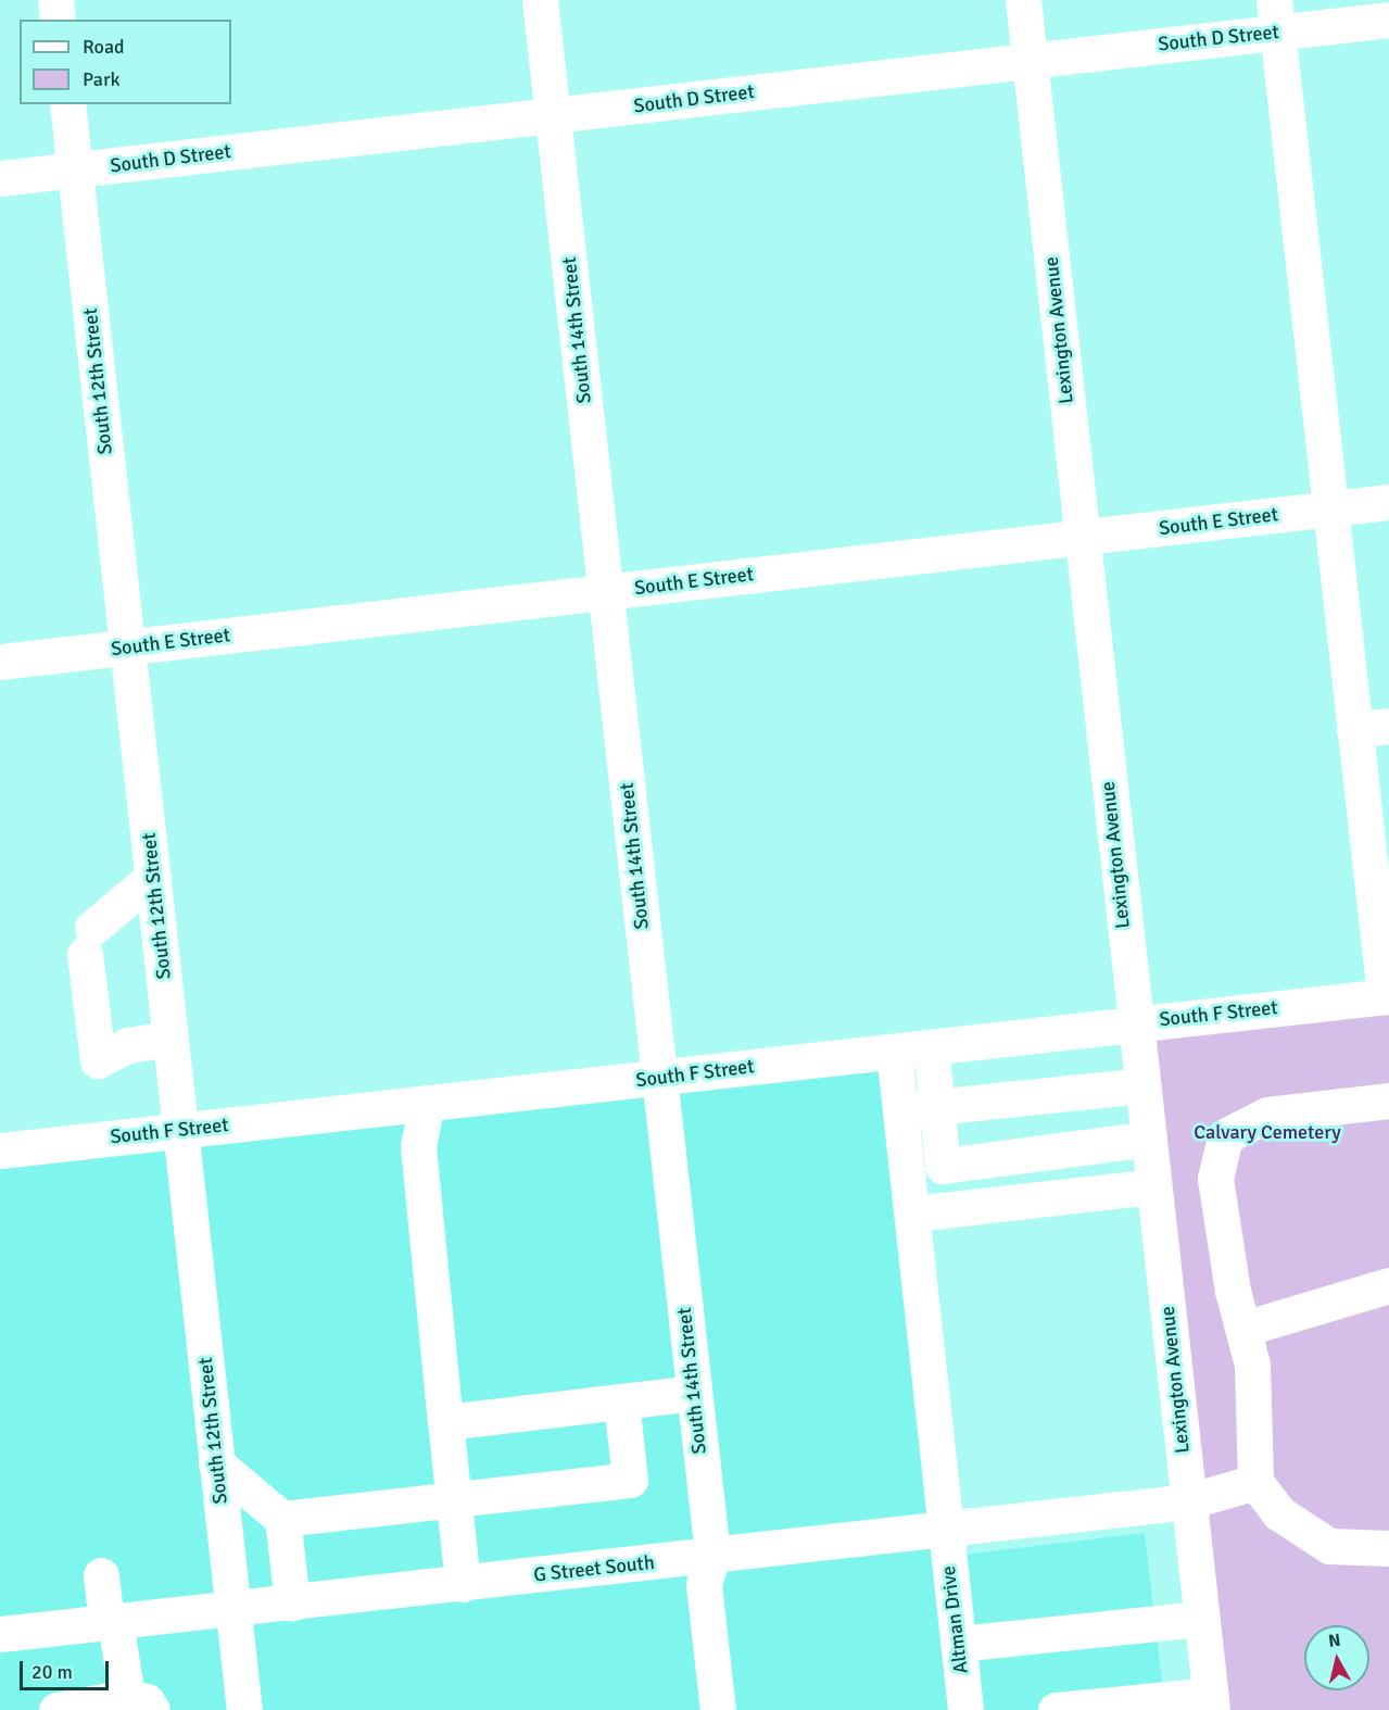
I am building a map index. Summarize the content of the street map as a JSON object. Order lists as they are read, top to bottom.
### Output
{
  "streets": {
    "street": [
      "South D Street",
      "South 14th Street",
      "Lexington Avenue",
      "South 12th Street",
      "South E Street",
      "South F Street",
      "G Street South",
      "Altman Drive"
    ]
  },
  "crossings": [
    ["South D Street", "South 14th Street"],
    ["South D Street", "Lexington Avenue"],
    ["South D Street", "South 12th Street"],
    ["South 14th Street", "South E Street"],
    ["South 14th Street", "South F Street"],
    ["South 14th Street", "G Street South"],
    ["Lexington Avenue", "South E Street"],
    ["Lexington Avenue", "South F Street"],
    ["Lexington Avenue", "G Street South"],
    ["South 12th Street", "South E Street"],
    ["South 12th Street", "South F Street"],
    ["South 12th Street", "G Street South"],
    ["South F Street", "Altman Drive"],
    ["G Street South", "Altman Drive"]
  ],
  "parks": ["Calvary Cemetery"],
  "legend": ["Road", "Park"],
  "scale_bar": "20 m",
  "north": "top"
}
